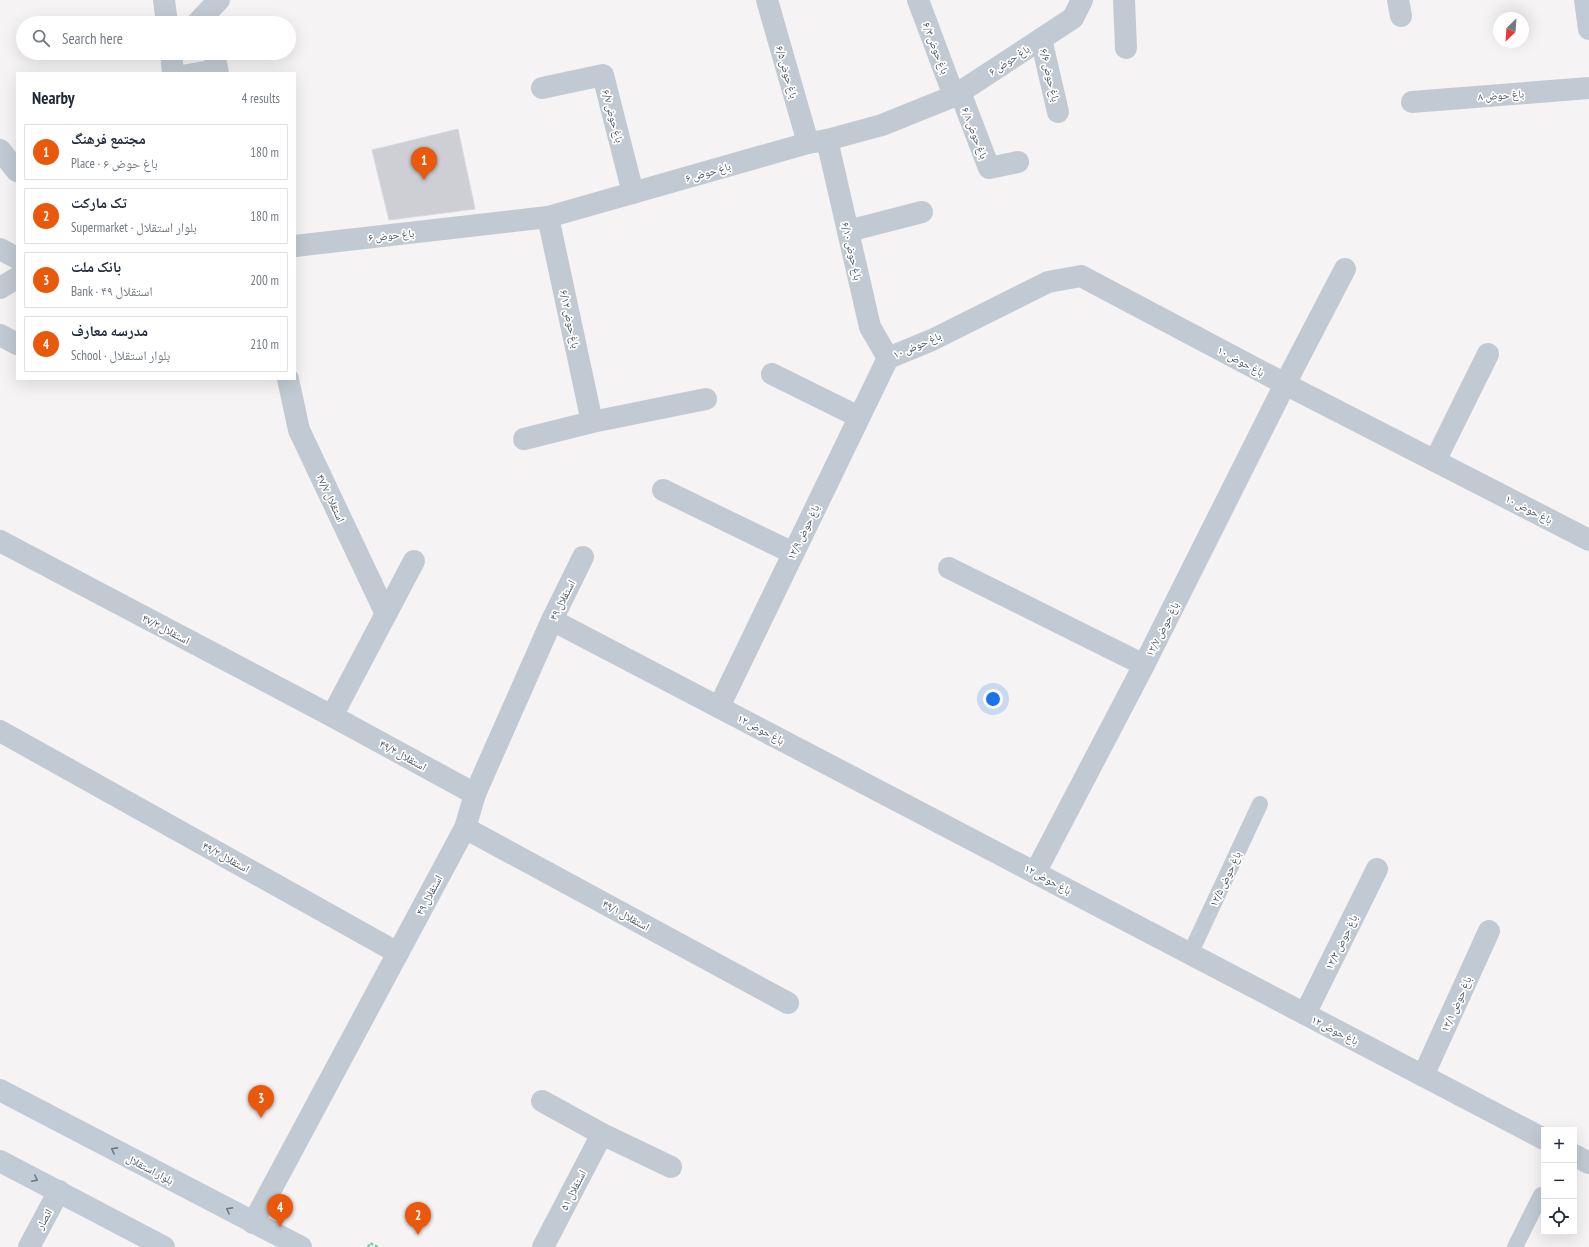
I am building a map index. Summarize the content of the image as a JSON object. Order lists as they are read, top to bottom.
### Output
{
  "streets": {
    "main road": ["بلوار استقلال"],
    "street": [
      "۶/۳ باغ حوض",
      "۶ باغ حوض",
      "۶/۵ باغ حوض",
      "۶/۶ باغ حوض",
      "۸ باغ حوض",
      "۶/۷ باغ حوض",
      "۶/۸ باغ حوض",
      "۶/۱۰ باغ حوض",
      "۶/۱۲ باغ حوض",
      "۱۰ باغ حوض",
      "۴۷/۷ استقلال",
      "۱۲/۹ باغ حوض",
      "۴۹ استقلال",
      "۴۷/۳ استقلال",
      "۱۲/۷ باغ حوض",
      "۱۲ باغ حوض",
      "۴۹/۴ استقلال",
      "۴۹/۲ استقلال",
      "۴۹/۱ استقلال",
      "۱۲/۳ باغ حوض",
      "۱۲/۱ باغ حوض",
      "۵۱ استقلال",
      "انصار"
    ],
    "lane": ["۱۲/۵ باغ حوض"]
  },
  "crossings": [
    ["۶/۳ باغ حوض", "۶ باغ حوض"],
    ["۶/۳ باغ حوض", "۶/۸ باغ حوض"],
    ["۶ باغ حوض", "۶/۵ باغ حوض"],
    ["۶ باغ حوض", "۶/۶ باغ حوض"],
    ["۶ باغ حوض", "۶/۷ باغ حوض"],
    ["۶ باغ حوض", "۶/۸ باغ حوض"],
    ["۶ باغ حوض", "۶/۱۰ باغ حوض"],
    ["۶ باغ حوض", "۶/۱۲ باغ حوض"],
    ["۶/۵ باغ حوض", "۶/۱۰ باغ حوض"],
    ["۶/۱۰ باغ حوض", "۱۰ باغ حوض"],
    ["۶/۱۰ باغ حوض", "۱۲/۹ باغ حوض"],
    ["۱۰ باغ حوض", "۱۲/۹ باغ حوض"],
    ["۱۰ باغ حوض", "۱۲/۷ باغ حوض"],
    ["۱۲/۹ باغ حوض", "۱۲ باغ حوض"],
    ["۴۹ استقلال", "۱۲ باغ حوض"],
    ["۴۹ استقلال", "۴۹/۴ استقلال"],
    ["۴۹ استقلال", "۴۹/۲ استقلال"],
    ["۴۹ استقلال", "۴۹/۱ استقلال"],
    ["۴۹ استقلال", "بلوار استقلال"],
    ["۴۷/۳ استقلال", "۴۹/۴ استقلال"],
    ["۱۲/۷ باغ حوض", "۱۲ باغ حوض"],
    ["۱۲ باغ حوض", "۱۲/۵ باغ حوض"],
    ["۱۲ باغ حوض", "۱۲/۳ باغ حوض"],
    ["۱۲ باغ حوض", "۱۲/۱ باغ حوض"]
  ],
  "north": "bottom left",
  "page": {
    "search": "Search here",
    "heading": ["Nearby", "4 results"],
    "list": [
      {
        "mark": "1",
        "name": "مجتمع فرهنگ",
        "note": "Place · ۶ باغ حوض",
        "value": "180 m"
      },
      {
        "mark": "2",
        "name": "تک مارکت",
        "note": "Supermarket · بلوار استقلال",
        "value": "180 m"
      },
      {
        "mark": "3",
        "name": "بانک ملت",
        "note": "Bank · ۴۹ استقلال",
        "value": "200 m"
      },
      {
        "mark": "4",
        "name": "مدرسه معارف",
        "note": "School · بلوار استقلال",
        "value": "210 m"
      }
    ],
    "pins": [
      "1",
      "3",
      "4",
      "2"
    ],
    "map_buttons": ["+", "−"]
  }
}
